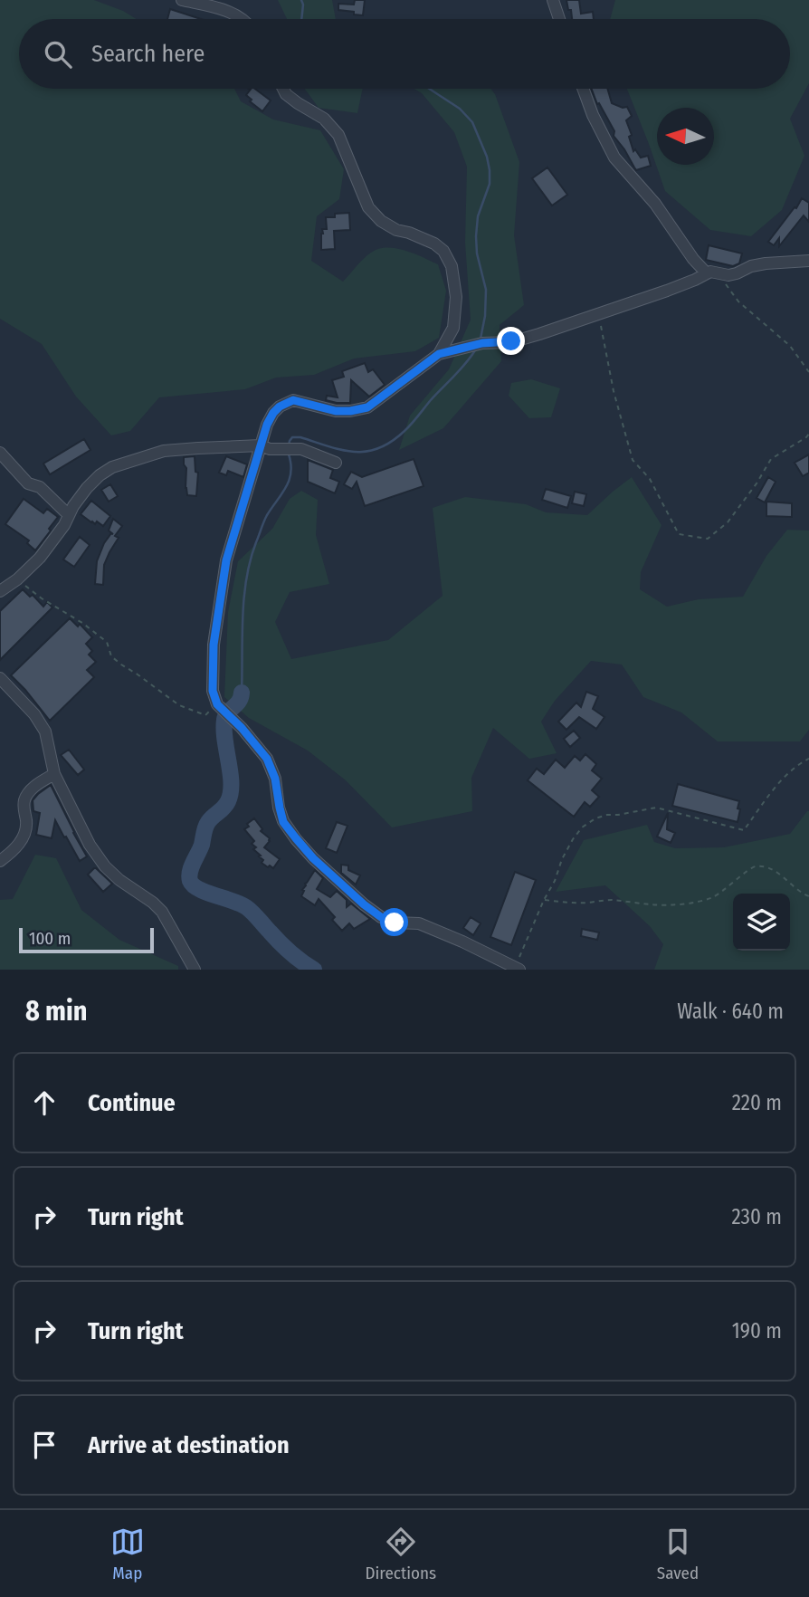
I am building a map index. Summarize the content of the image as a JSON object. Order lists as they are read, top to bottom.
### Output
{
  "scale_bar": "100 m",
  "north": "left",
  "page": {
    "search": "Search here",
    "scale": "100 m",
    "heading": ["8 min", "Walk · 640 m"],
    "list": [
      ["Continue", "220 m"],
      ["Turn right", "230 m"],
      ["Turn right", "190 m"],
      "Arrive at destination"
    ],
    "nav": ["Map", "Directions", "Saved"]
  }
}
